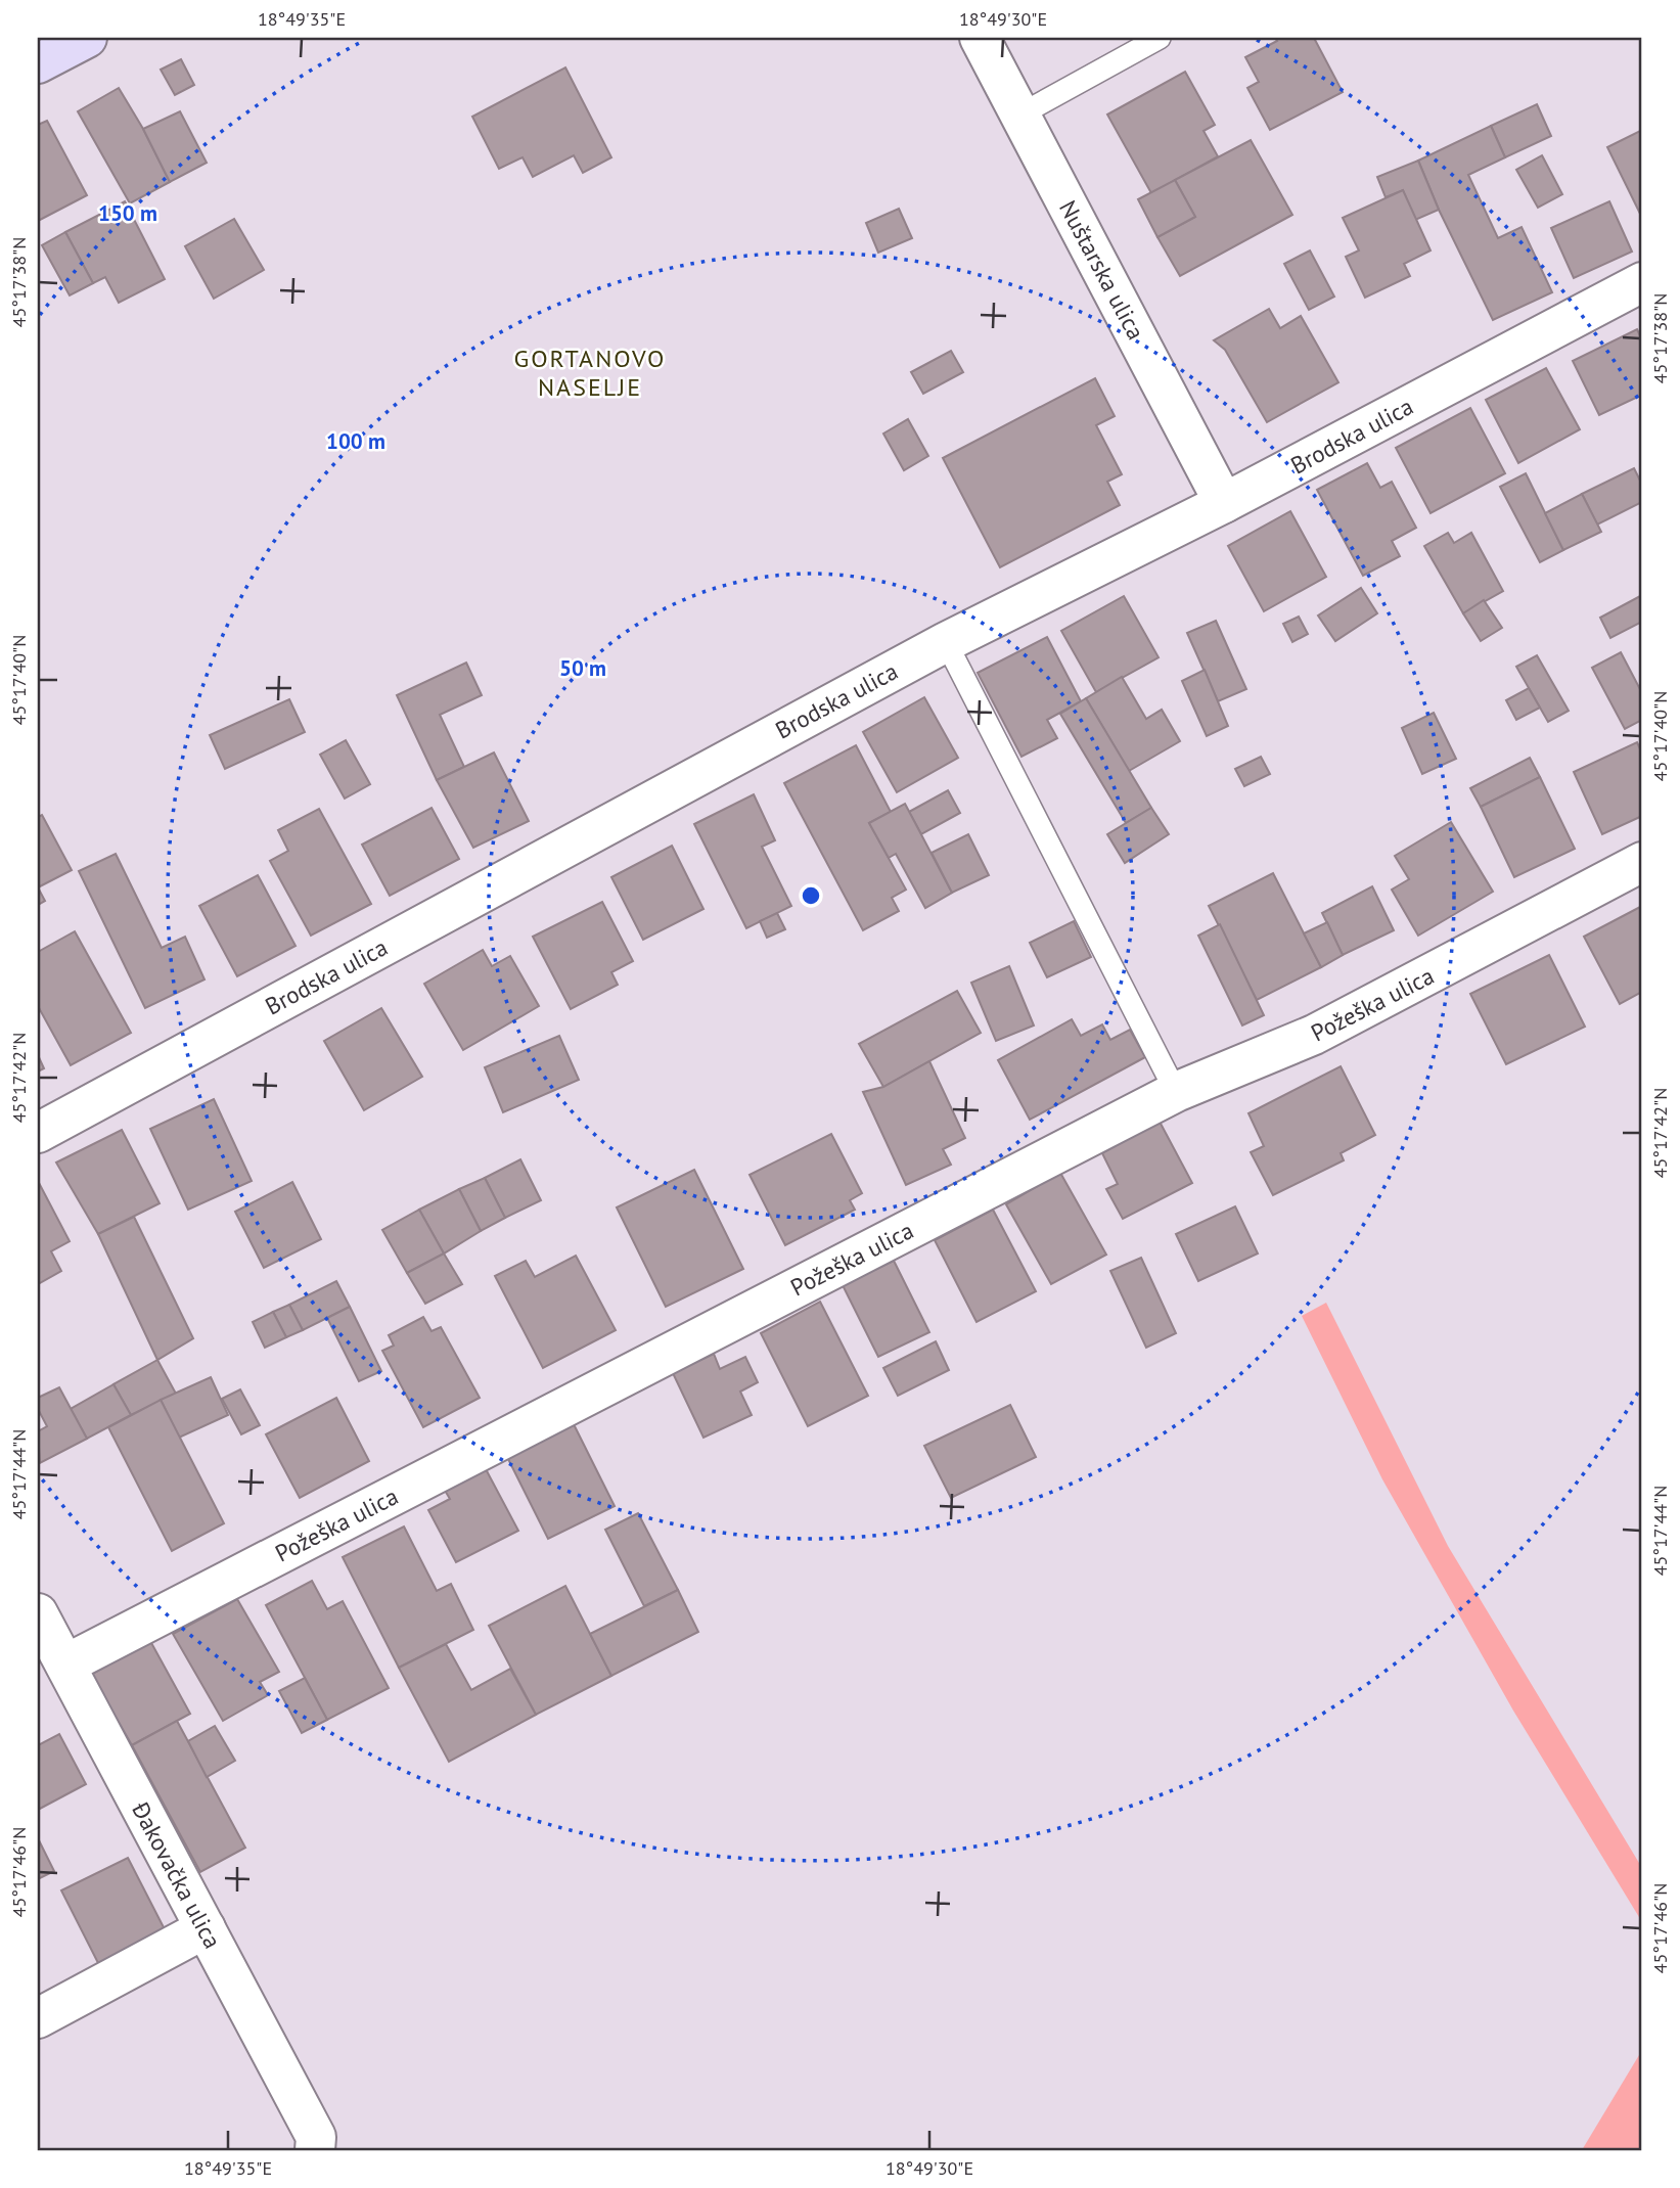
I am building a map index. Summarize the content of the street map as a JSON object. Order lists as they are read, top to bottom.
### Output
{
  "streets": {
    "street": [
      "Nuštarska ulica",
      "Brodska ulica",
      "Požeška ulica",
      "Đakovačka ulica"
    ]
  },
  "crossings": [
    ["Nuštarska ulica", "Brodska ulica"],
    ["Požeška ulica", "Đakovačka ulica"]
  ],
  "districts": ["GORTANOVO NASELJE"],
  "coordinates": [
    "18°49'35\"E",
    "18°49'30\"E",
    "45°17'38\"N",
    "45°17'40\"N",
    "45°17'42\"N",
    "45°17'44\"N",
    "45°17'46\"N"
  ],
  "rings": ["150 m", "100 m", "50 m"]
}
